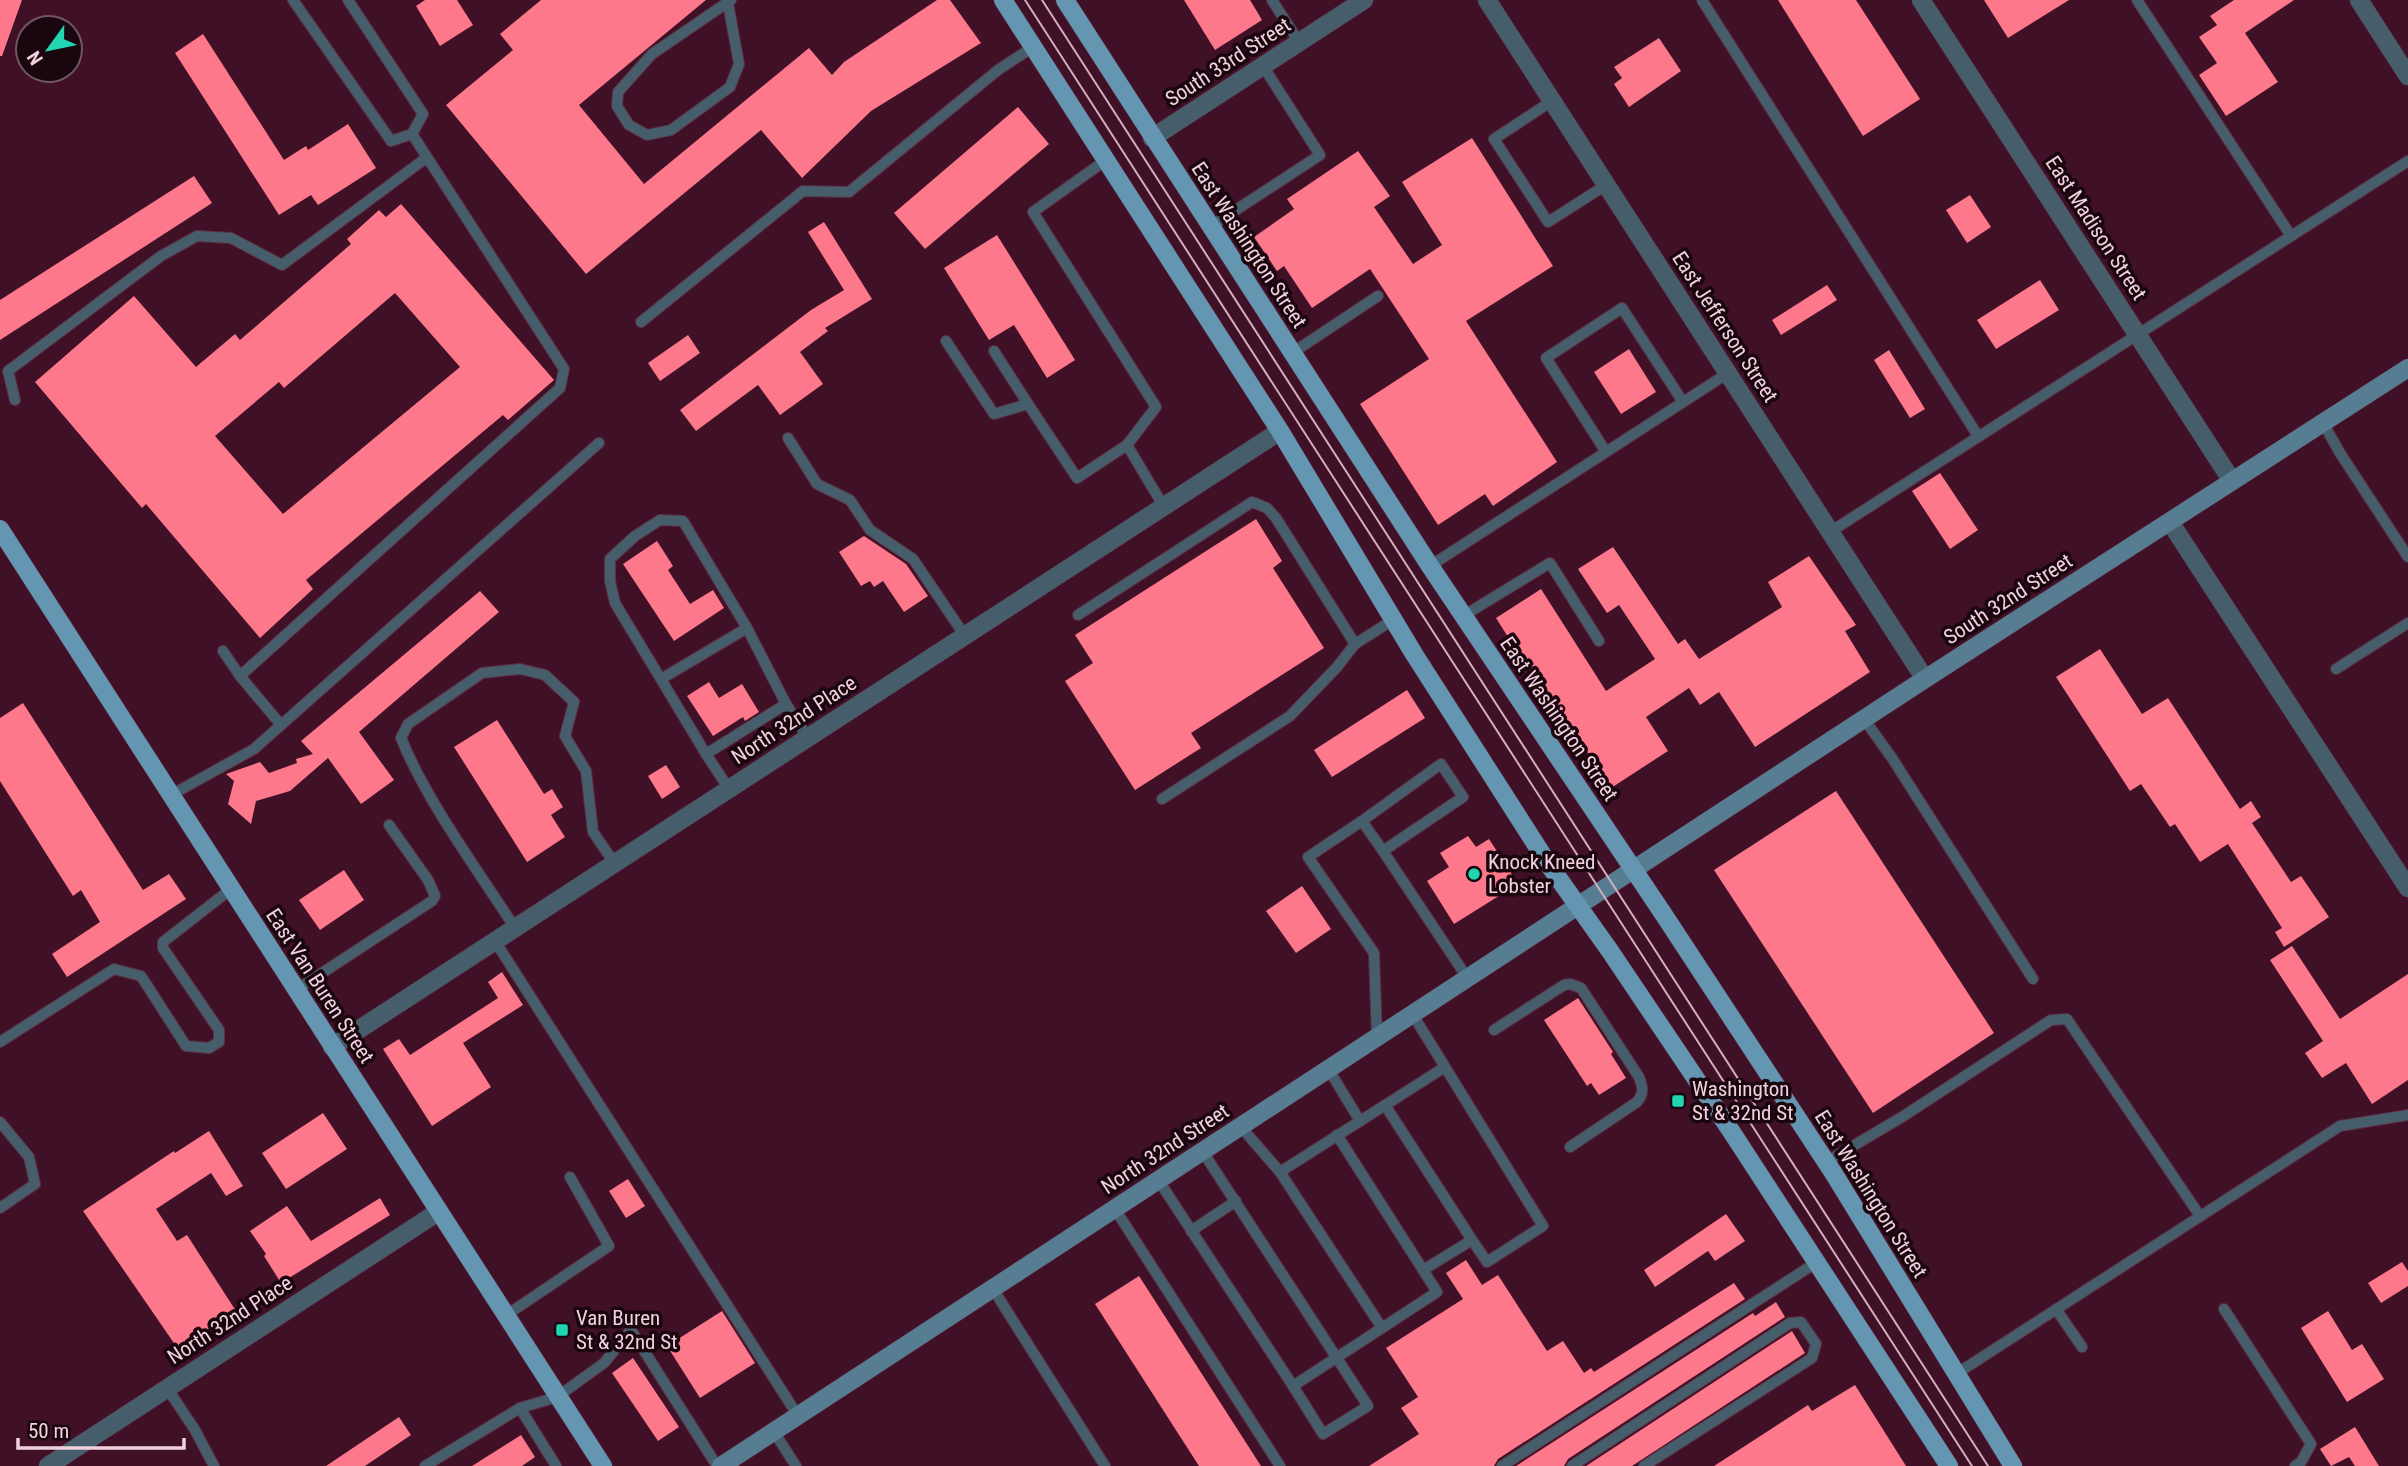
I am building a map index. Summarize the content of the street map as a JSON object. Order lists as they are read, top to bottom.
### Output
{
  "streets": {
    "main road": [
      "East Washington Street",
      "South 32nd Street",
      "East Van Buren Street",
      "North 32nd Street"
    ],
    "street": [
      "South 33rd Street",
      "East Madison Street",
      "East Jefferson Street",
      "North 32nd Place"
    ]
  },
  "crossings": [
    ["South 33rd Street", "East Washington Street"],
    ["East Madison Street", "South 32nd Street"],
    ["East Washington Street", "South 32nd Street"],
    ["East Washington Street", "North 32nd Street"],
    ["East Jefferson Street", "South 32nd Street"],
    ["South 32nd Street", "North 32nd Street"],
    ["North 32nd Place", "East Van Buren Street"]
  ],
  "places": {
    "other": ["Knock Kneed Lobster"],
    "transit": ["Washington St & 32nd St", "Van Buren St & 32nd St"]
  },
  "scale_bar": "50 m",
  "north": "bottom left"
}
